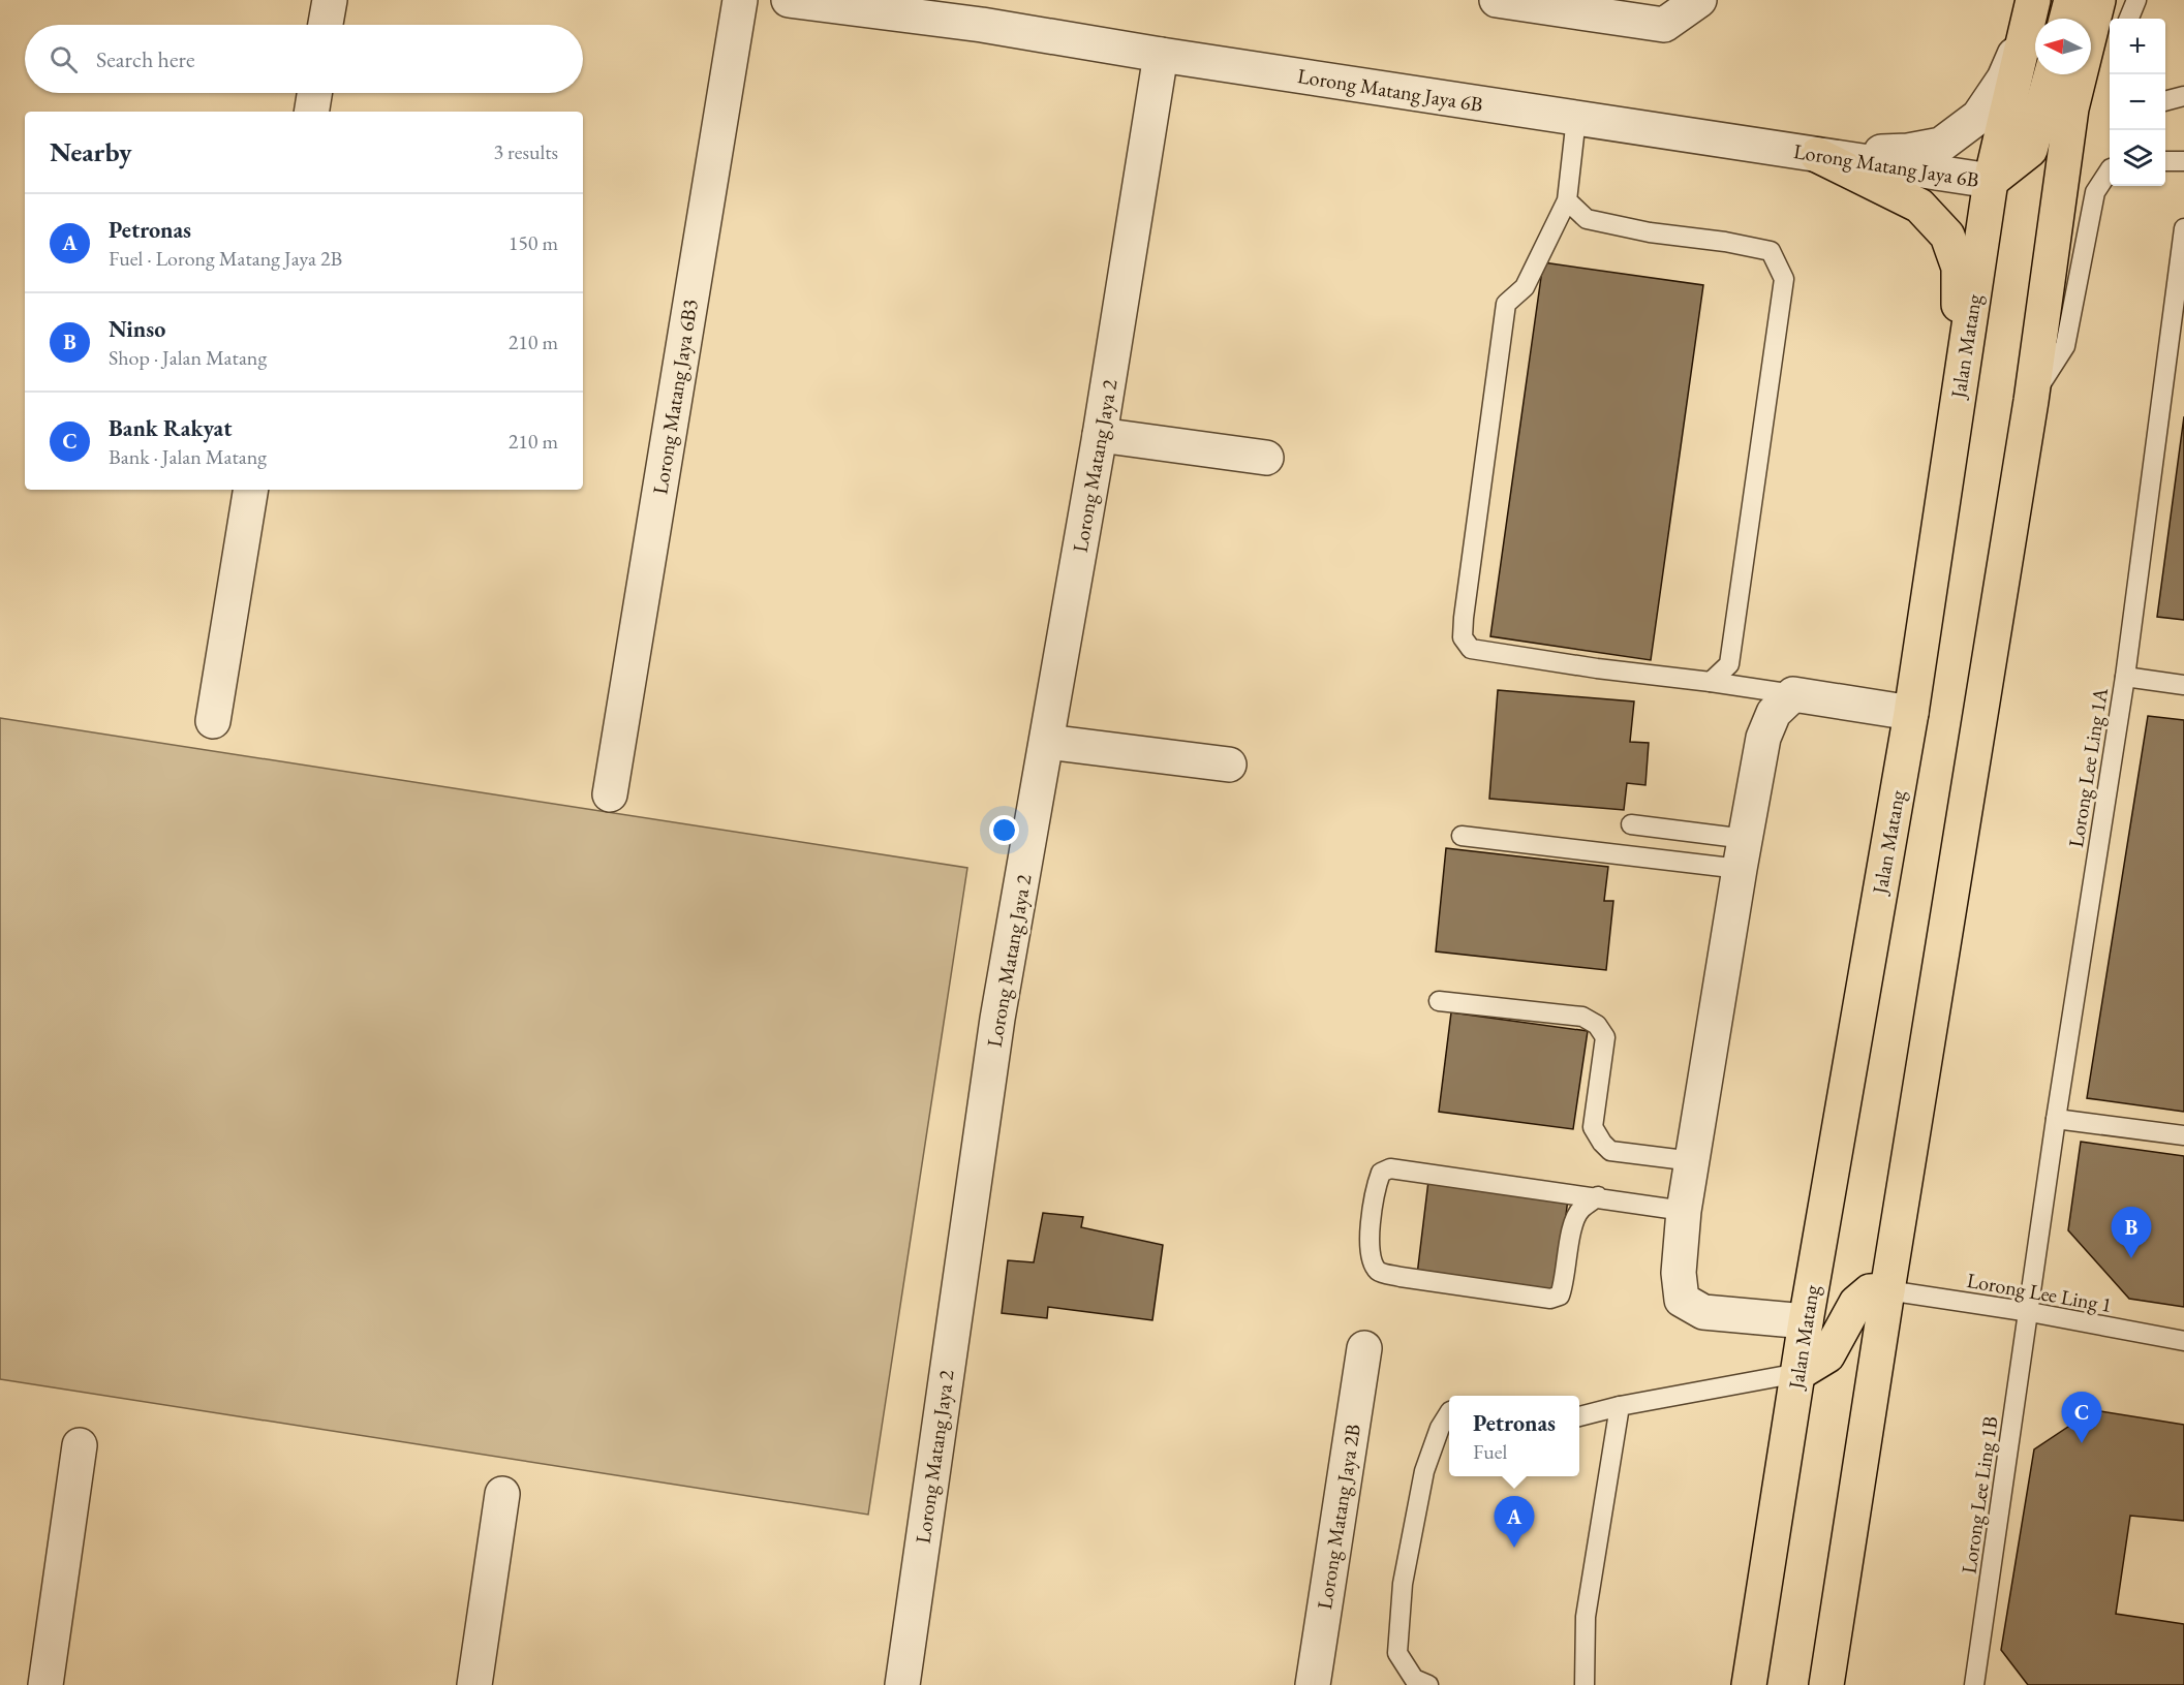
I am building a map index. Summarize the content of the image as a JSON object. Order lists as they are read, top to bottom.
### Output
{
  "streets": {
    "main road": ["Jalan Matang"],
    "street": [
      "Lorong Matang Jaya 6B",
      "Lorong Matang Jaya 6B3",
      "Lorong Matang Jaya 2",
      "Lorong Matang Jaya 2B"
    ],
    "lane": ["Lorong Lee Ling 1A", "Lorong Lee Ling 1", "Lorong Lee Ling 1B"]
  },
  "crossings": [
    ["Lorong Matang Jaya 6B", "Jalan Matang"],
    ["Lorong Matang Jaya 6B", "Lorong Matang Jaya 2"],
    ["Lorong Lee Ling 1A", "Lorong Lee Ling 1"],
    ["Lorong Lee Ling 1A", "Lorong Lee Ling 1B"],
    ["Lorong Lee Ling 1", "Lorong Lee Ling 1B"]
  ],
  "north": "left",
  "page": {
    "map_buttons": ["+", "−"],
    "search": "Search here",
    "heading": ["Nearby", "3 results"],
    "list": [
      {
        "mark": "A",
        "name": "Petronas",
        "note": "Fuel · Lorong Matang Jaya 2B",
        "value": "150 m"
      },
      {
        "mark": "B",
        "name": "Ninso",
        "note": "Shop · Jalan Matang",
        "value": "210 m"
      },
      {
        "mark": "C",
        "name": "Bank Rakyat",
        "note": "Bank · Jalan Matang",
        "value": "210 m"
      }
    ],
    "pins": ["B", "C", "A"],
    "popup": ["Petronas", "Fuel"]
  }
}
